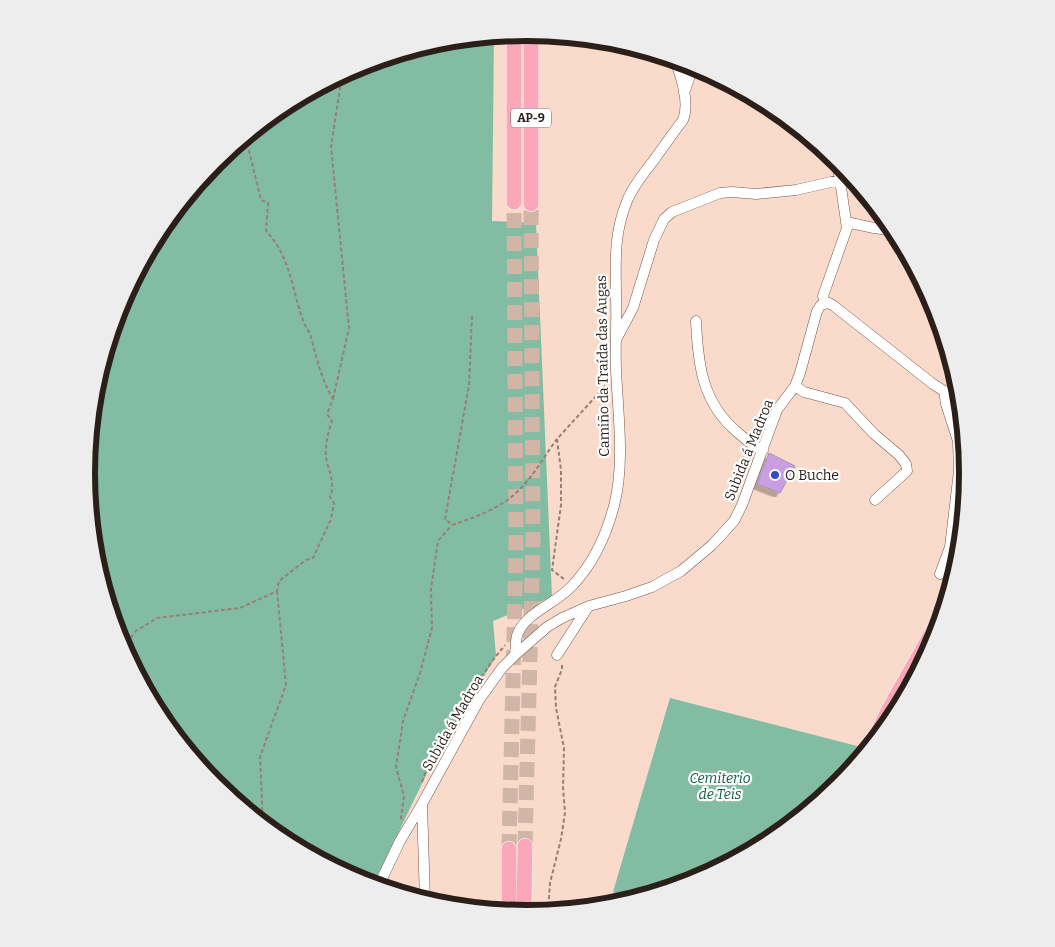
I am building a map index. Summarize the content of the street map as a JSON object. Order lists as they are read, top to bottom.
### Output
{
  "streets": {
    "highway": ["AP-9"],
    "street": ["Camiño da Traída das Augas", "Subida á Madroa"]
  },
  "crossings": [
    ["Camiño da Traída das Augas", "Subida á Madroa"]
  ],
  "parks": ["Cemiterio de Teis"],
  "places": ["O Buche"]
}
